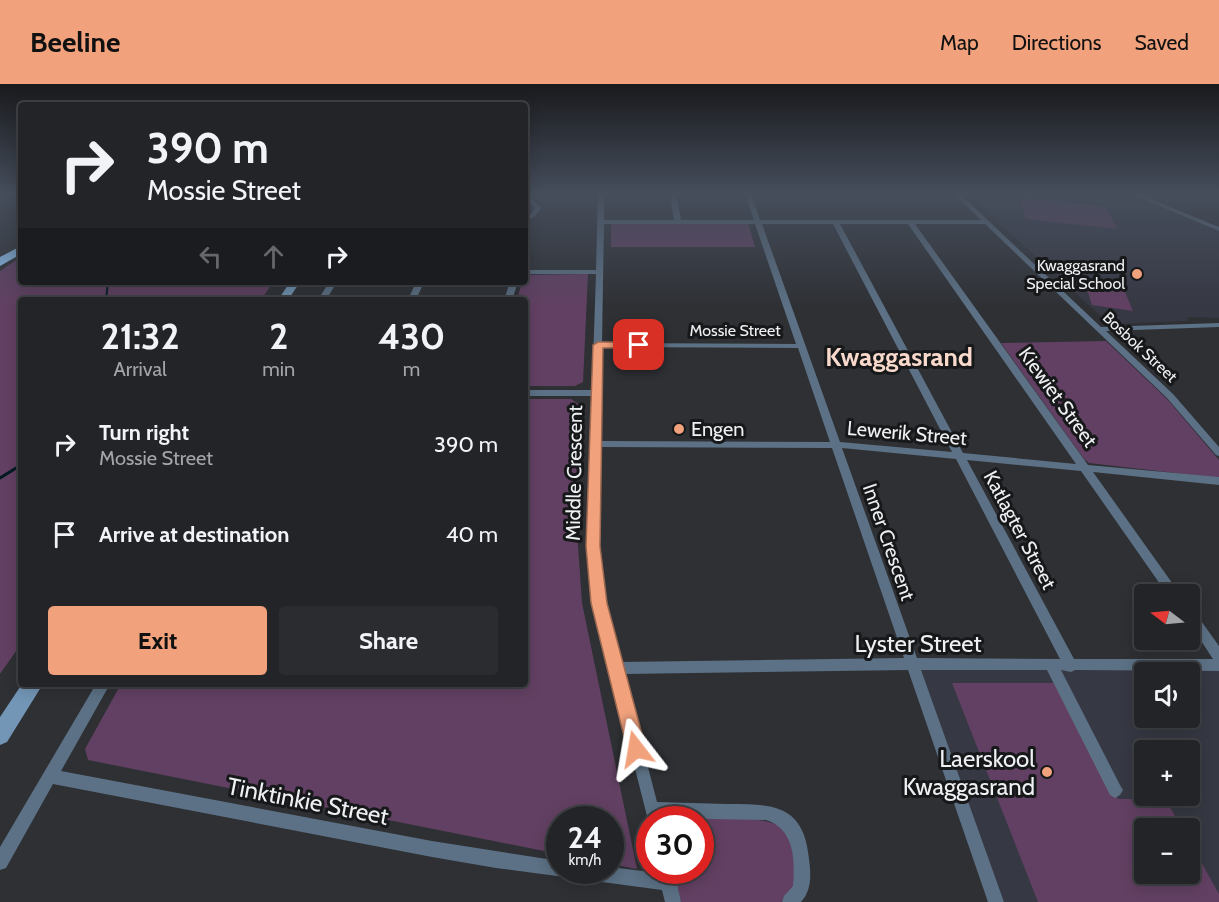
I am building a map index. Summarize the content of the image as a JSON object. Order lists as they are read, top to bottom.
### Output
{
  "streets": {
    "street": [
      "Mossie Street",
      "Bosbok Street",
      "Kiewiet Street",
      "Lewerik Street",
      "Middle Crescent",
      "Katlagter Street",
      "Inner Crescent",
      "Lyster Street",
      "Tinktinkie Street"
    ]
  },
  "crossings": [
    ["Mossie Street", "Middle Crescent"],
    ["Mossie Street", "Inner Crescent"],
    ["Kiewiet Street", "Lewerik Street"],
    ["Lewerik Street", "Middle Crescent"],
    ["Lewerik Street", "Katlagter Street"],
    ["Lewerik Street", "Inner Crescent"],
    ["Middle Crescent", "Lyster Street"],
    ["Katlagter Street", "Lyster Street"],
    ["Inner Crescent", "Lyster Street"]
  ],
  "districts": ["Kwaggasrand"],
  "places": ["Kwaggasrand Special School", "Engen", "Laerskool Kwaggasrand"],
  "north": "left",
  "page": {
    "header": "Beeline",
    "nav": ["Map", "Directions", "Saved"],
    "turn": ["390 m", "Mossie Street"],
    "eta": [
      "21:32",
      "Arrival",
      "2",
      "min",
      "430",
      "m"
    ],
    "list": [
      {
        "name": "Turn right",
        "note": "Mossie Street",
        "value": "390 m"
      },
      {
        "name": "Arrive at destination",
        "value": "40 m"
      }
    ],
    "map_buttons": ["+", "−"],
    "buttons": ["Exit", "Share"],
    "speed": "24 km/h",
    "limit": "30"
  }
}
